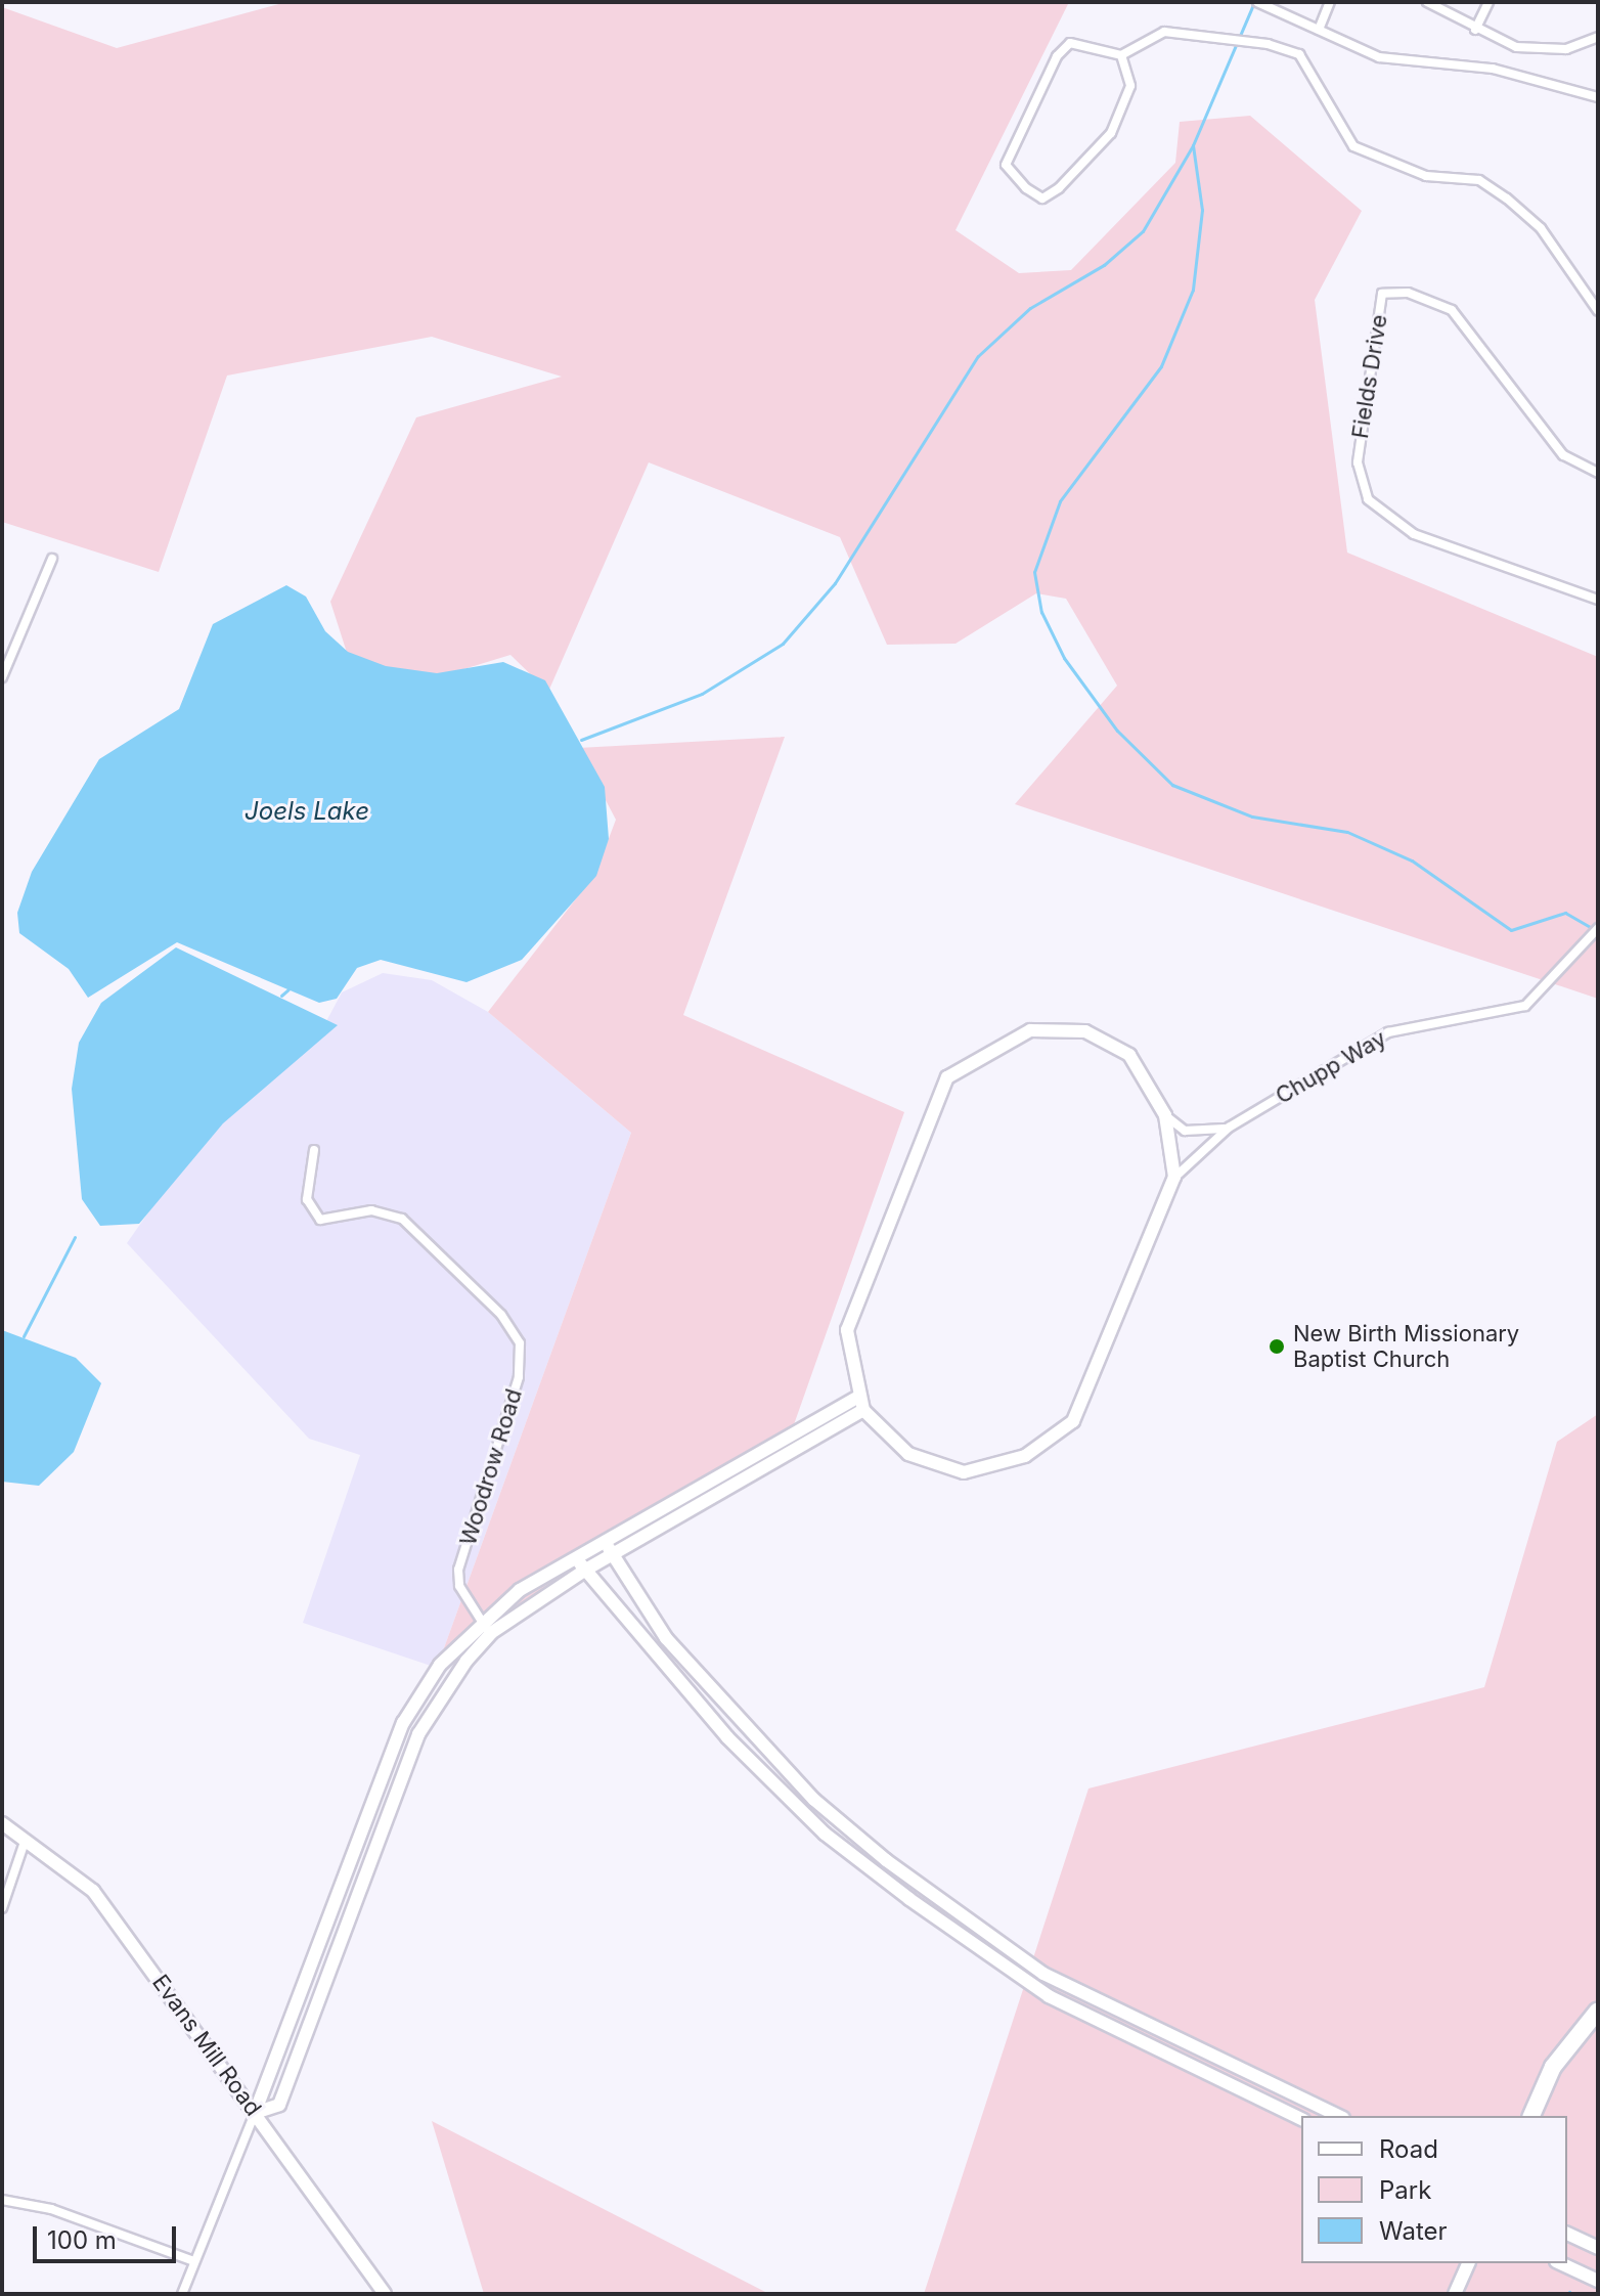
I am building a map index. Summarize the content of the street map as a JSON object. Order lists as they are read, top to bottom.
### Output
{
  "streets": {
    "street": [
      "Fields Drive",
      "Chupp Way",
      "Woodrow Road",
      "Evans Mill Road"
    ]
  },
  "water": ["Joels Lake"],
  "places": ["New Birth Missionary Baptist Church"],
  "legend": ["Road", "Park", "Water"],
  "scale_bar": "100 m"
}
